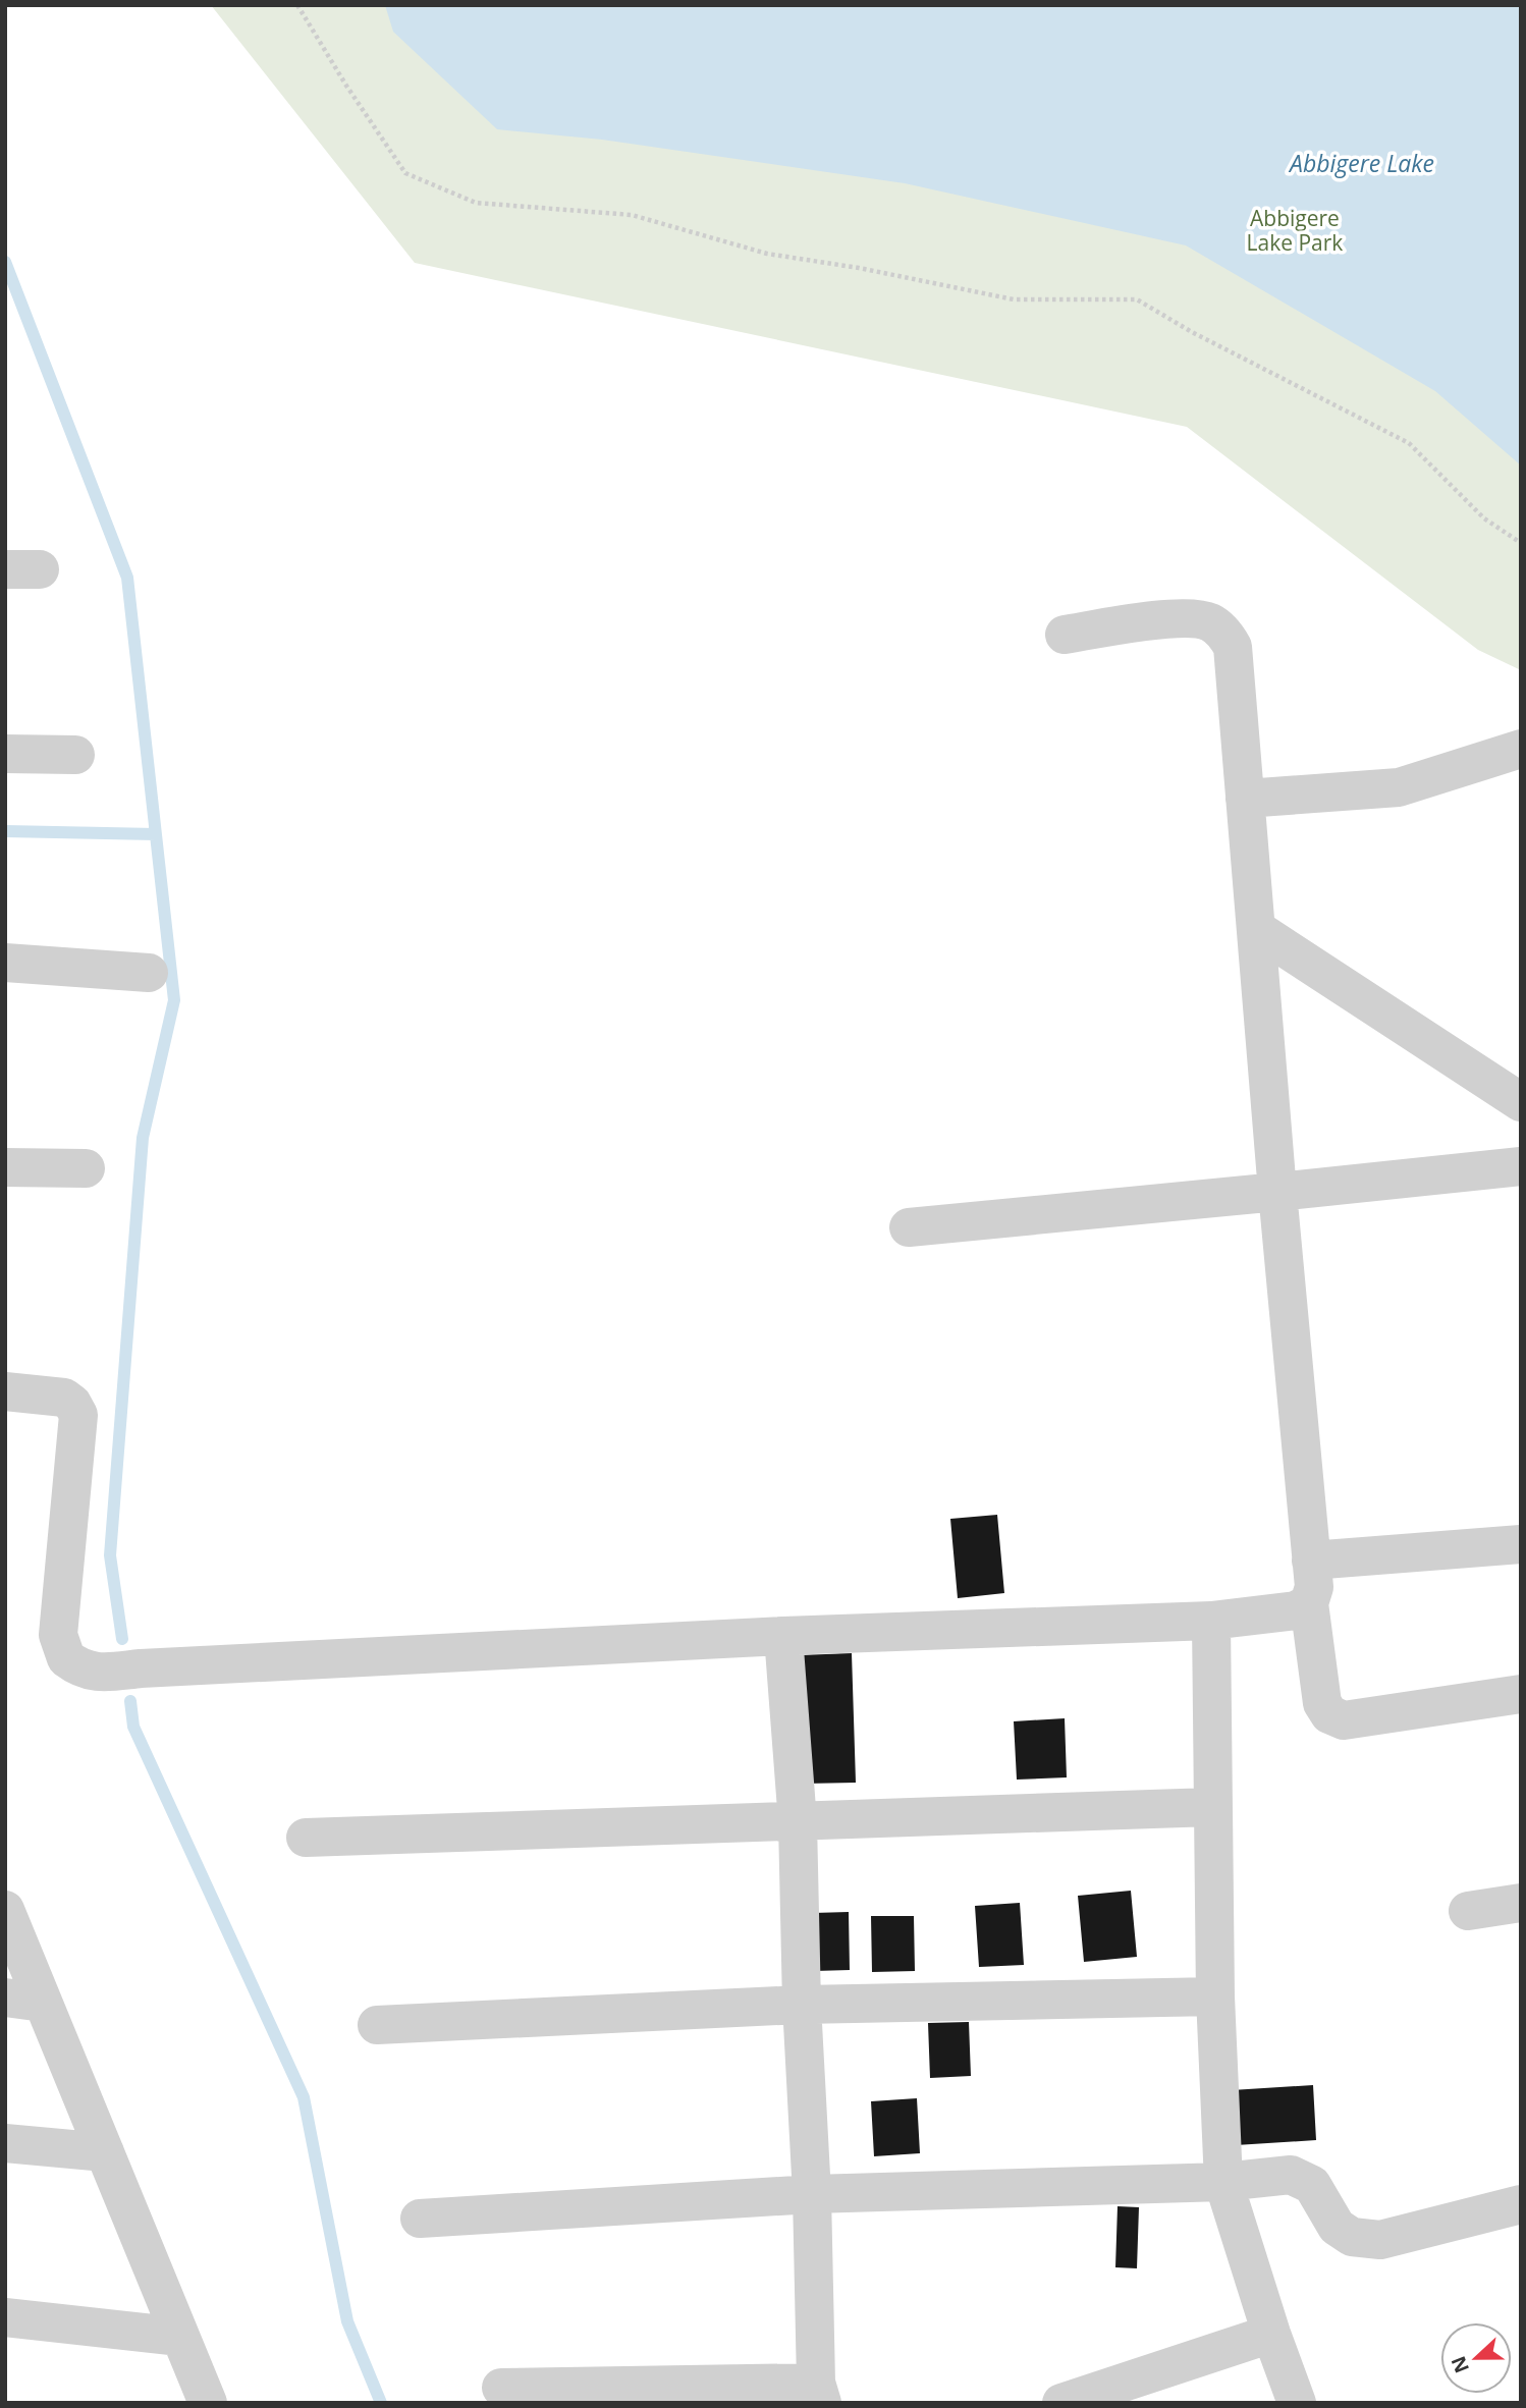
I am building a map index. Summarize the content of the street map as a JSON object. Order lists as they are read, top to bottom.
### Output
{
  "water": ["Abbigere Lake"],
  "parks": ["Abbigere Lake Park"],
  "north": "left"
}
